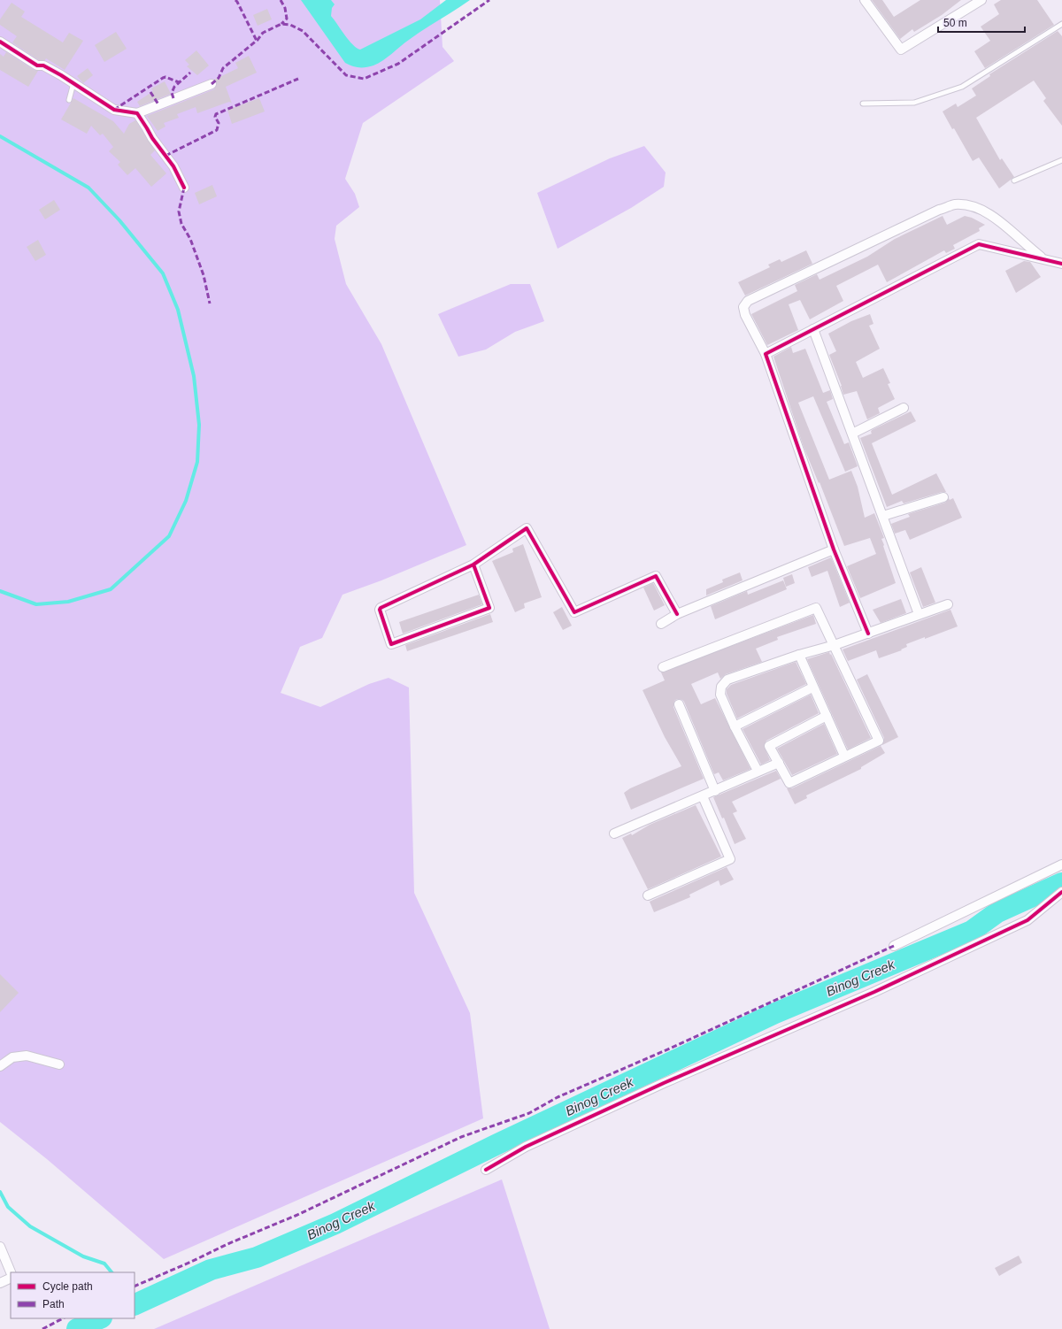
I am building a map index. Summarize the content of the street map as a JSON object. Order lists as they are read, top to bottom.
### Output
{
  "water": ["Binog Creek"],
  "legend": ["Cycle path", "Path"],
  "scale_bar": "50 m"
}
